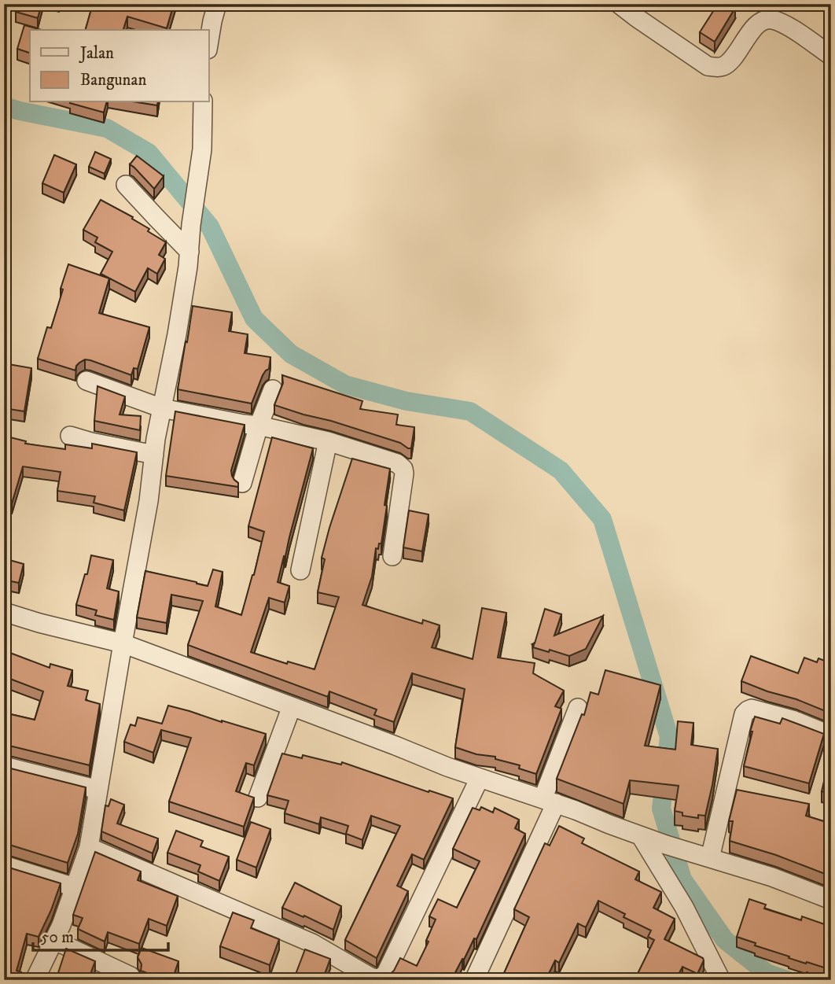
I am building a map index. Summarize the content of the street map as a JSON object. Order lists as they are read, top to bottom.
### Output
{
  "legend": ["Jalan", "Bangunan"],
  "scale_bar": "50 m"
}
